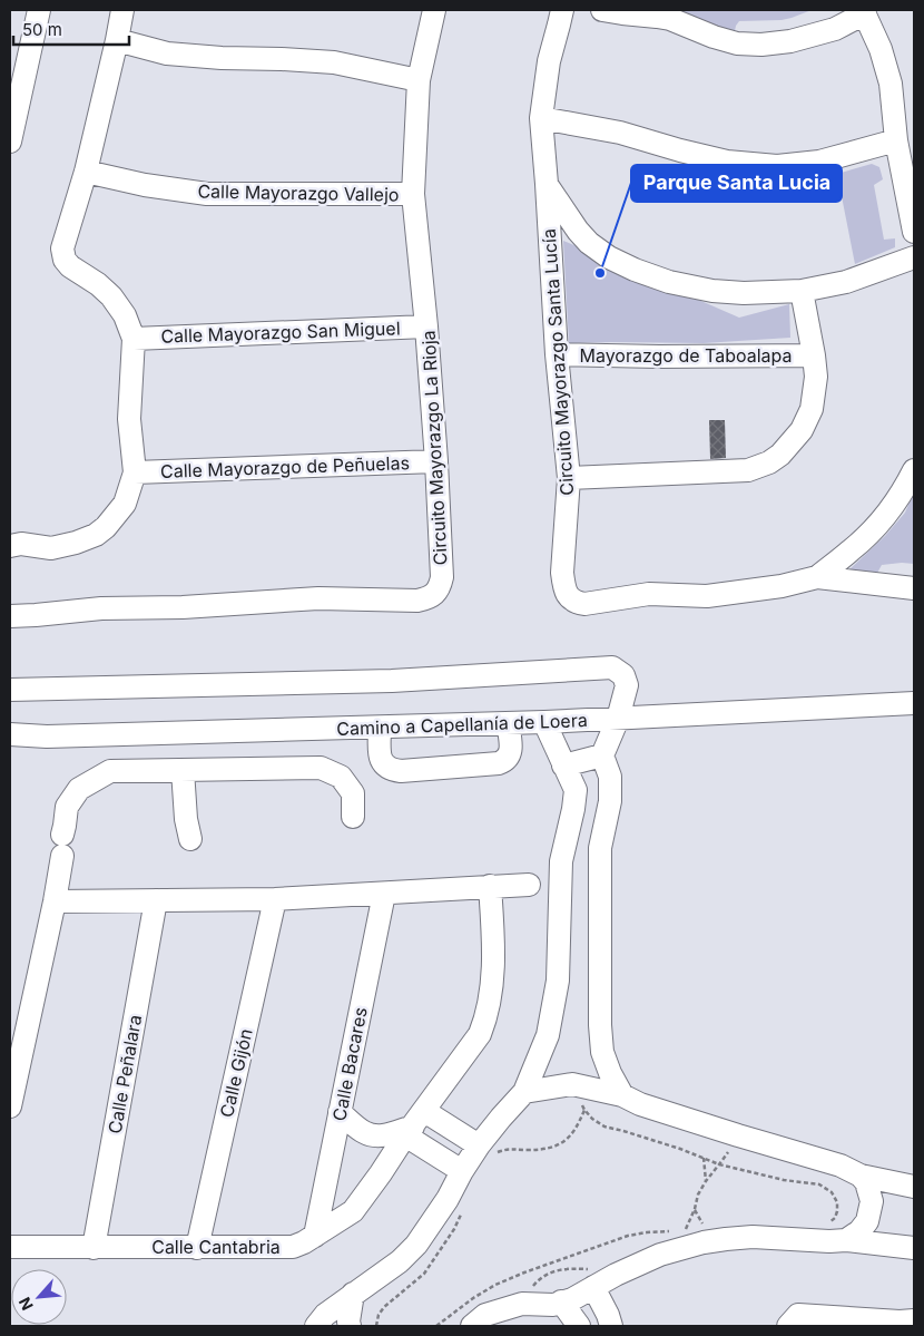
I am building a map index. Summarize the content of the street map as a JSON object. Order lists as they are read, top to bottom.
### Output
{
  "streets": {
    "street": [
      "Calle Mayorazgo Vallejo",
      "Calle Mayorazgo San Miguel",
      "Mayorazgo de Taboalapa",
      "Circuito Mayorazgo Santa Lucía",
      "Circuito Mayorazgo La Rioja",
      "Calle Mayorazgo de Peñuelas",
      "Camino a Capellanía de Loera",
      "Calle Bacares",
      "Calle Gijón",
      "Calle Peñalara",
      "Calle Cantabria"
    ]
  },
  "crossings": [
    ["Calle Mayorazgo Vallejo", "Circuito Mayorazgo La Rioja"],
    ["Calle Mayorazgo San Miguel", "Circuito Mayorazgo La Rioja"],
    ["Mayorazgo de Taboalapa", "Circuito Mayorazgo Santa Lucía"],
    ["Circuito Mayorazgo La Rioja", "Calle Mayorazgo de Peñuelas"],
    ["Calle Bacares", "Calle Cantabria"],
    ["Calle Gijón", "Calle Cantabria"],
    ["Calle Peñalara", "Calle Cantabria"]
  ],
  "places": ["Parque Santa Lucia"],
  "scale_bar": "50 m",
  "north": "bottom left"
}
